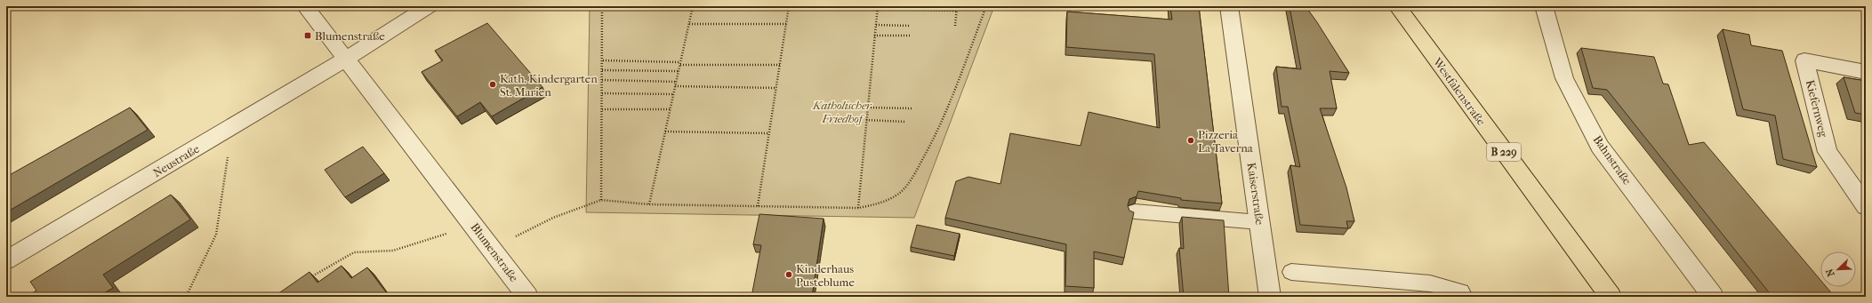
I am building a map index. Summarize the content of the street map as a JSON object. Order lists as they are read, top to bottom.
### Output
{
  "streets": {
    "main road": ["Westfalenstraße", "B 229"],
    "street": [
      "Kiefernweg",
      "Bahnstraße",
      "Neustraße",
      "Kaiserstraße",
      "Blumenstraße"
    ]
  },
  "crossings": [
    ["Neustraße", "Blumenstraße"]
  ],
  "parks": ["Katholischer Friedhof"],
  "places": {
    "transit": ["Blumenstraße"],
    "other": ["Kath. Kindergarten St. Marien", "Pizzeria La Taverna", "Kinderhaus Pusteblume"]
  },
  "north": "bottom left"
}
